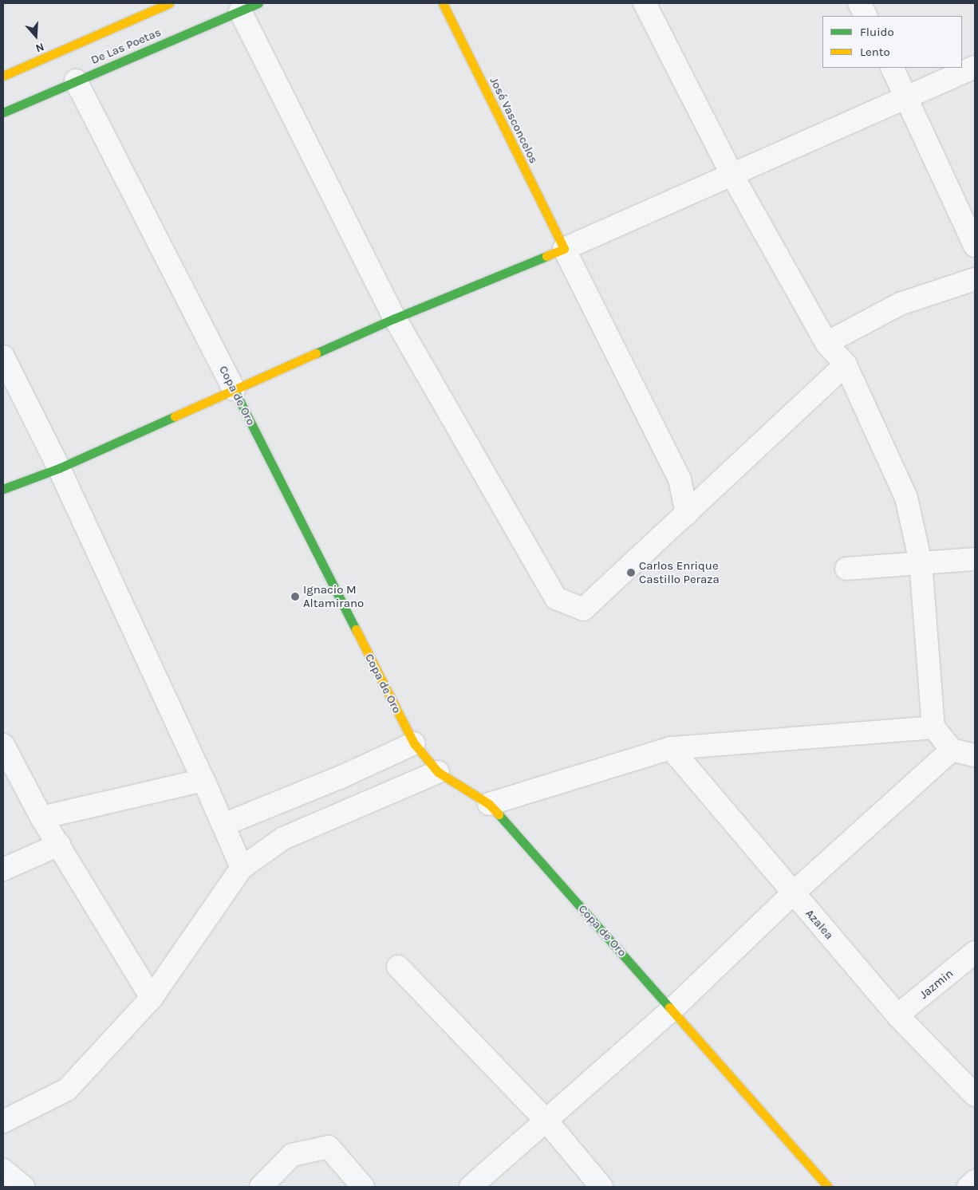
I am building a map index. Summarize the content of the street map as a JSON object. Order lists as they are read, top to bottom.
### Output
{
  "streets": {
    "street": [
      "De Las Poetas",
      "José Vasconcelos",
      "Copa de Oro",
      "Azalea",
      "Jazmin"
    ]
  },
  "crossings": [
    ["De Las Poetas", "Copa de Oro"],
    ["Azalea", "Jazmin"]
  ],
  "places": ["Carlos Enrique Castillo Peraza", "Ignacio M Altamirano"],
  "legend": ["Fluido", "Lento"],
  "north": "bottom"
}
